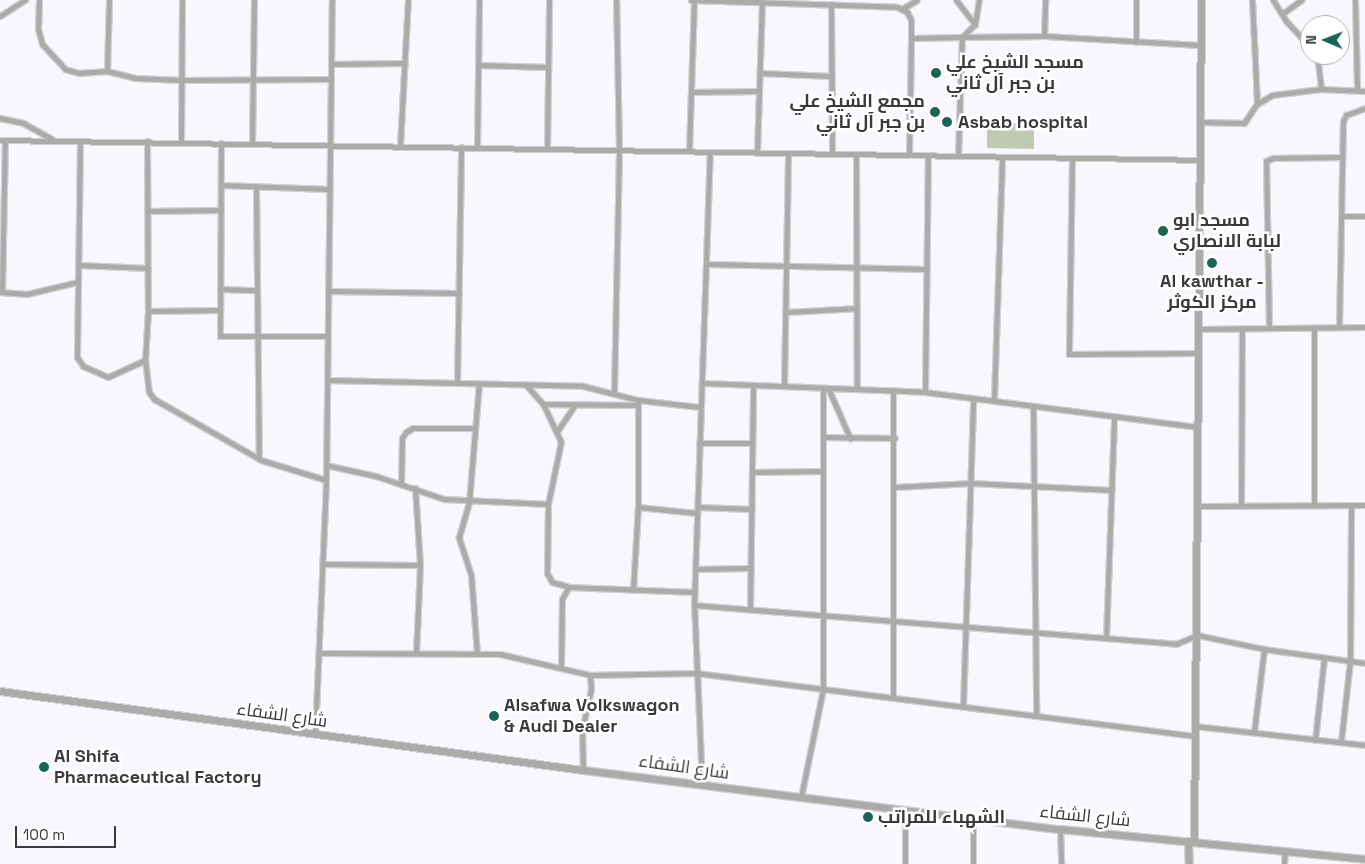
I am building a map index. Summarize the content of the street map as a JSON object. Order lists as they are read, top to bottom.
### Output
{
  "streets": {
    "street": ["شارع الشفاء"]
  },
  "places": [
    "مسجد الشيخ علي بن جبر آل ثاني",
    "مجمع الشيخ علي بن جبر آل ثاني",
    "Asbab hospital",
    "مسجد ابو لبابة الانصاري",
    "Al kawthar - مركز الكوثر",
    "Alsafwa Volkswagon & Audi Dealer",
    "Al Shifa Pharmaceutical Factory",
    "الشهباء للمراتب"
  ],
  "scale_bar": "100 m",
  "north": "left"
}
